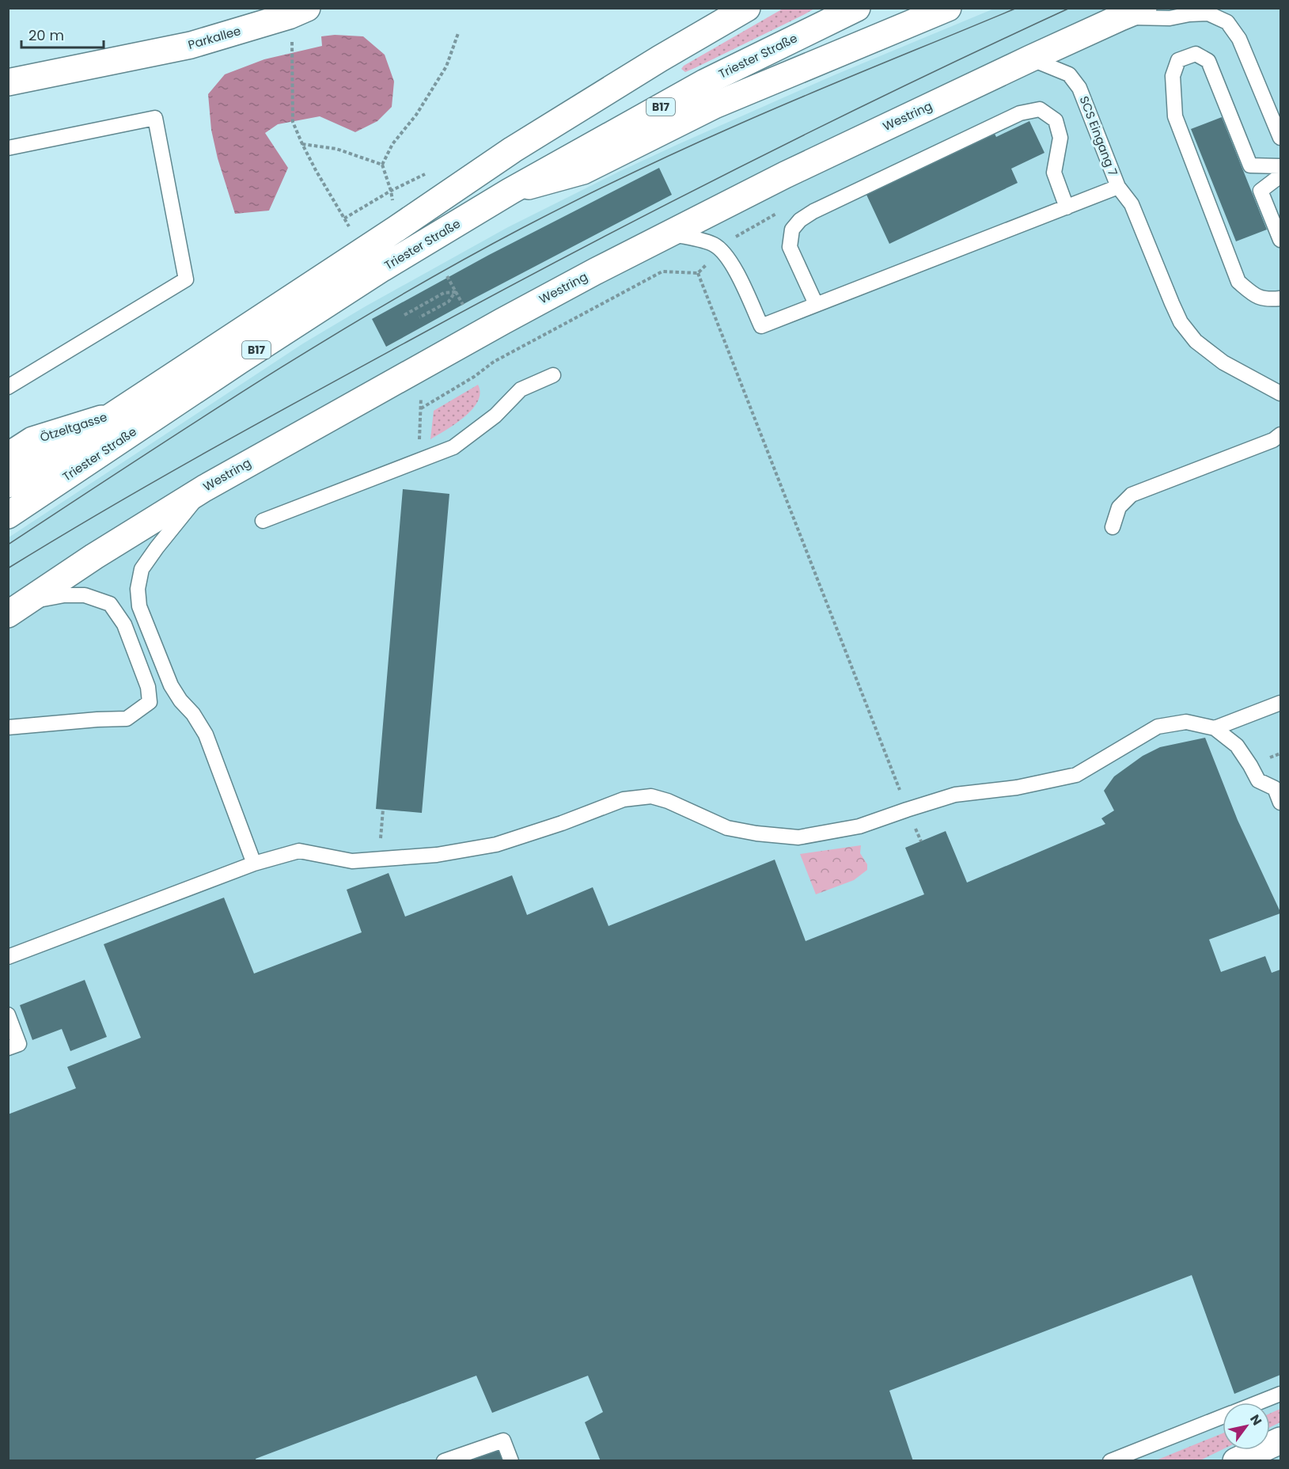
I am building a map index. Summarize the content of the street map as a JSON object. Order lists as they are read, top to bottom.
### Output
{
  "streets": {
    "street": [
      "Parkallee",
      "Triester Straße",
      "B17",
      "Westring",
      "Ötzeltgasse"
    ],
    "lane": ["SCS Eingang 7"]
  },
  "crossings": [
    ["Triester Straße", "Ötzeltgasse"],
    ["Westring", "SCS Eingang 7"]
  ],
  "scale_bar": "20 m",
  "north": "top right"
}
